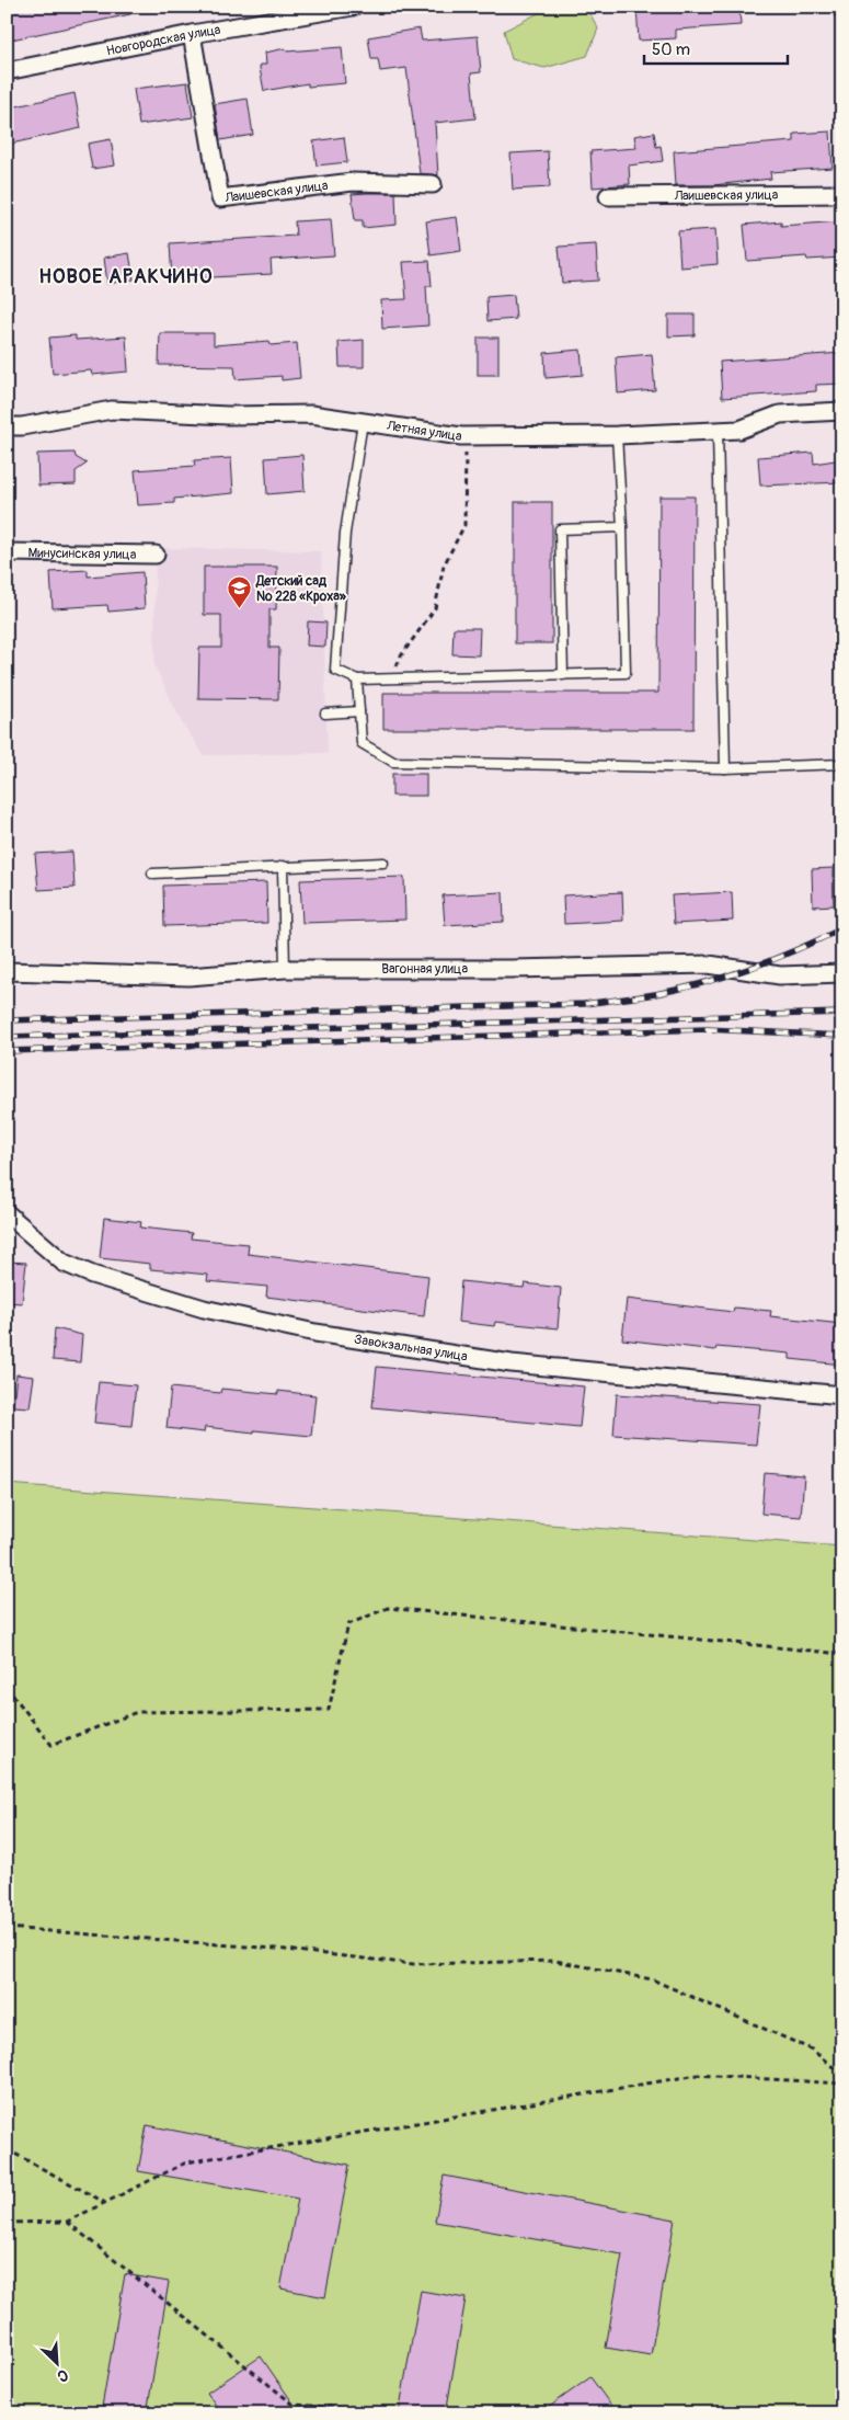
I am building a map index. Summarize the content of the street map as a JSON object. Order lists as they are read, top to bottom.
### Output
{
  "streets": {
    "street": [
      "Новгородская улица",
      "Лаишевская улица",
      "Летняя улица",
      "Минусинская улица",
      "Вагонная улица",
      "Завокзальная улица"
    ]
  },
  "crossings": [
    ["Новгородская улица", "Лаишевская улица"]
  ],
  "districts": ["НОВОЕ АРАКЧИНО"],
  "places": {
    "school or university": ["Детский сад № 228 «Кроха»"]
  },
  "scale_bar": "50 m",
  "north": "bottom right"
}
